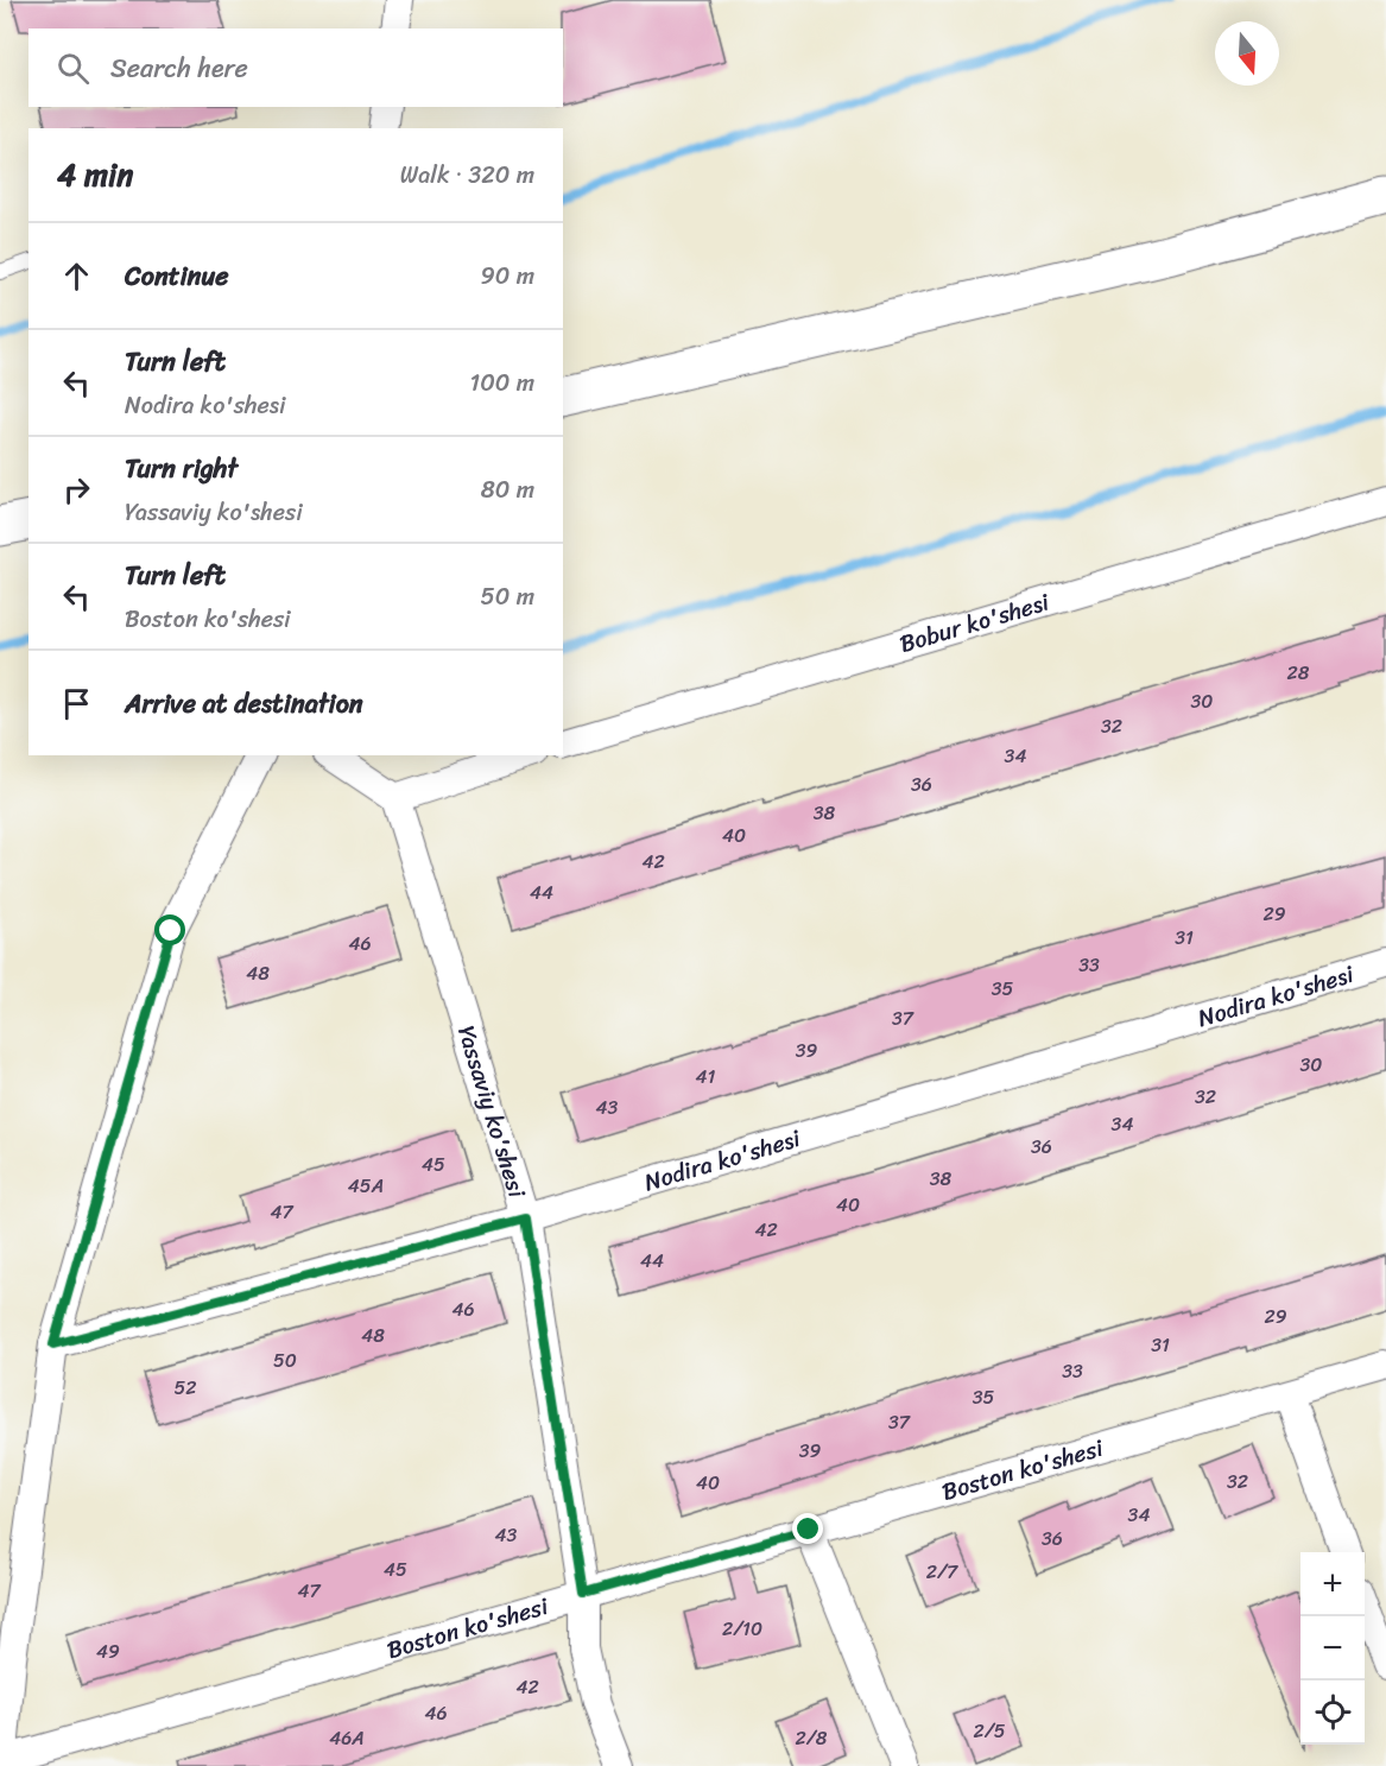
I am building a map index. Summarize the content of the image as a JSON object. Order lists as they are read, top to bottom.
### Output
{
  "streets": {
    "street": [
      "Bobur ko'shesi",
      "Nodira ko'shesi",
      "Yassaviy ko'shesi",
      "Boston ko'shesi"
    ]
  },
  "crossings": [
    ["Nodira ko'shesi", "Yassaviy ko'shesi"],
    ["Yassaviy ko'shesi", "Boston ko'shesi"]
  ],
  "house_numbers": [
    "28",
    "30",
    "32",
    "34",
    "36",
    "38",
    "40",
    "42",
    "44",
    "29",
    "31",
    "46",
    "33",
    "48",
    "35",
    "37",
    "39",
    "30",
    "41",
    "32",
    "43",
    "34",
    "36",
    "45",
    "38",
    "45A",
    "40",
    "47",
    "42",
    "44",
    "46",
    "29",
    "48",
    "31",
    "50",
    "33",
    "52",
    "35",
    "37",
    "39",
    "32",
    "40",
    "34",
    "43",
    "36",
    "45",
    "2/7",
    "47",
    "2/10",
    "49",
    "42",
    "46",
    "2/5",
    "46A",
    "2/8"
  ],
  "north": "bottom",
  "page": {
    "search": "Search here",
    "heading": ["4 min", "Walk · 320 m"],
    "list": [
      ["Continue", "90 m"],
      ["Turn left", "Nodira ko'shesi", "100 m"],
      ["Turn right", "Yassaviy ko'shesi", "80 m"],
      ["Turn left", "Boston ko'shesi", "50 m"],
      "Arrive at destination"
    ],
    "map_buttons": ["+", "−"]
  }
}
